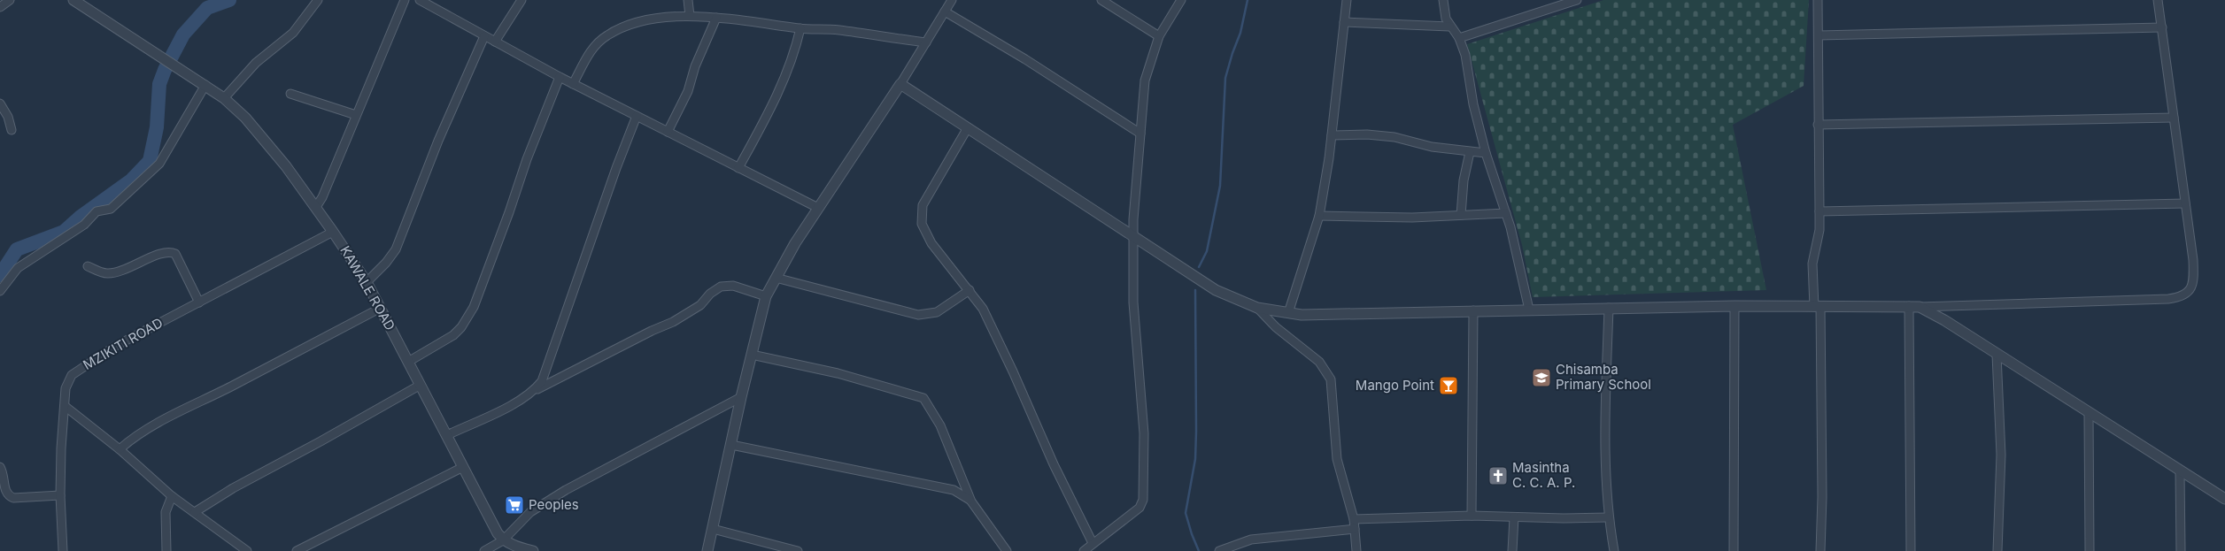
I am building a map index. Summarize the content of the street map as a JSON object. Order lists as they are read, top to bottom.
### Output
{
  "streets": {
    "street": ["KAWALE ROAD", "MZIKITI ROAD"]
  },
  "crossings": [
    ["KAWALE ROAD", "MZIKITI ROAD"]
  ],
  "places": {
    "school or university": ["Chisamba Primary School"],
    "bar": ["Mango Point"],
    "church": ["Masintha C. C. A. P."],
    "supermarket": ["Peoples"]
  }
}
